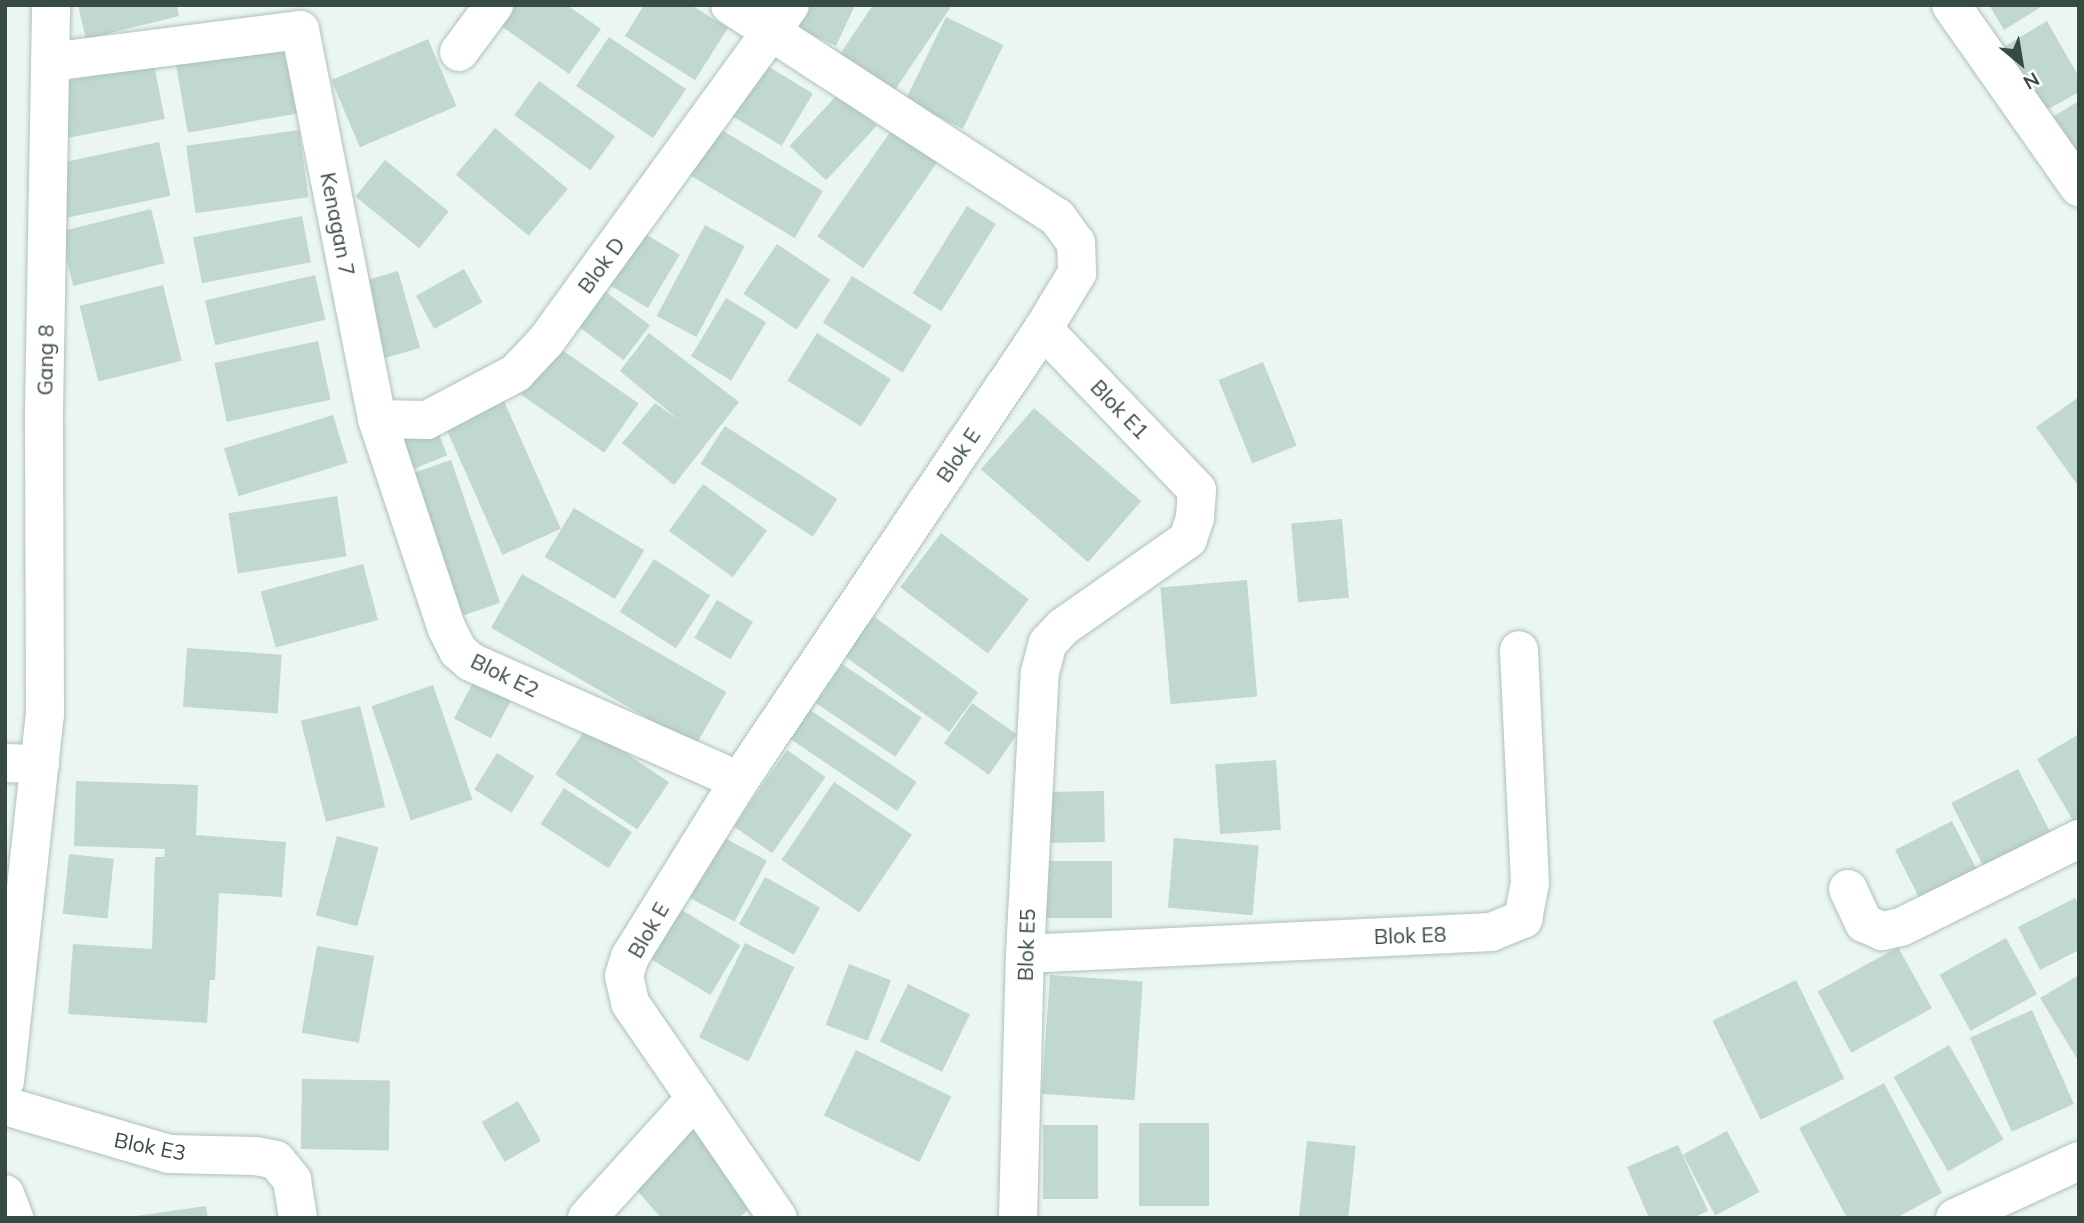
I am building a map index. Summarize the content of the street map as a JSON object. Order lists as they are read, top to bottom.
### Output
{
  "streets": {
    "street": [
      "Kenagan 7",
      "Blok D",
      "Gang 8",
      "Blok E1",
      "Blok E",
      "Blok E2",
      "Blok E8",
      "Blok E5",
      "Blok E3"
    ]
  },
  "crossings": [
    ["Kenagan 7", "Blok D"],
    ["Kenagan 7", "Gang 8"],
    ["Kenagan 7", "Blok E2"],
    ["Blok D", "Blok E"],
    ["Blok D", "Blok E2"],
    ["Blok E1", "Blok E"],
    ["Blok E1", "Blok E5"],
    ["Blok E", "Blok E2"],
    ["Blok E8", "Blok E5"]
  ],
  "north": "bottom right"
}
